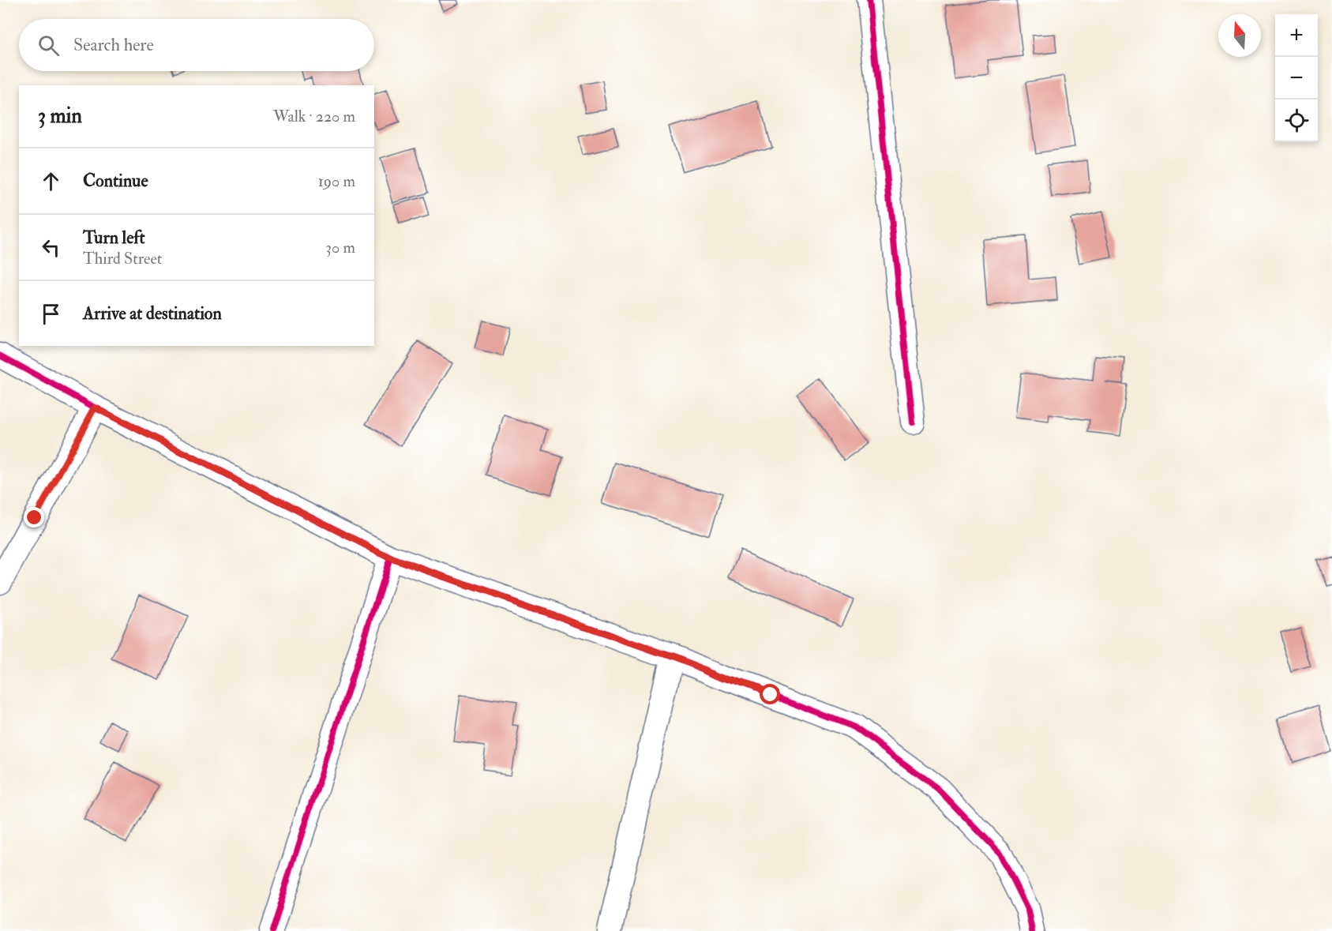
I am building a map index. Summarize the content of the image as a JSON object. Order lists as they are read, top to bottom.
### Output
{
  "north": "top",
  "page": {
    "map_buttons": ["+", "−"],
    "search": "Search here",
    "heading": ["3 min", "Walk · 220 m"],
    "list": [
      ["Continue", "190 m"],
      ["Turn left", "Third Street", "30 m"],
      "Arrive at destination"
    ]
  }
}
